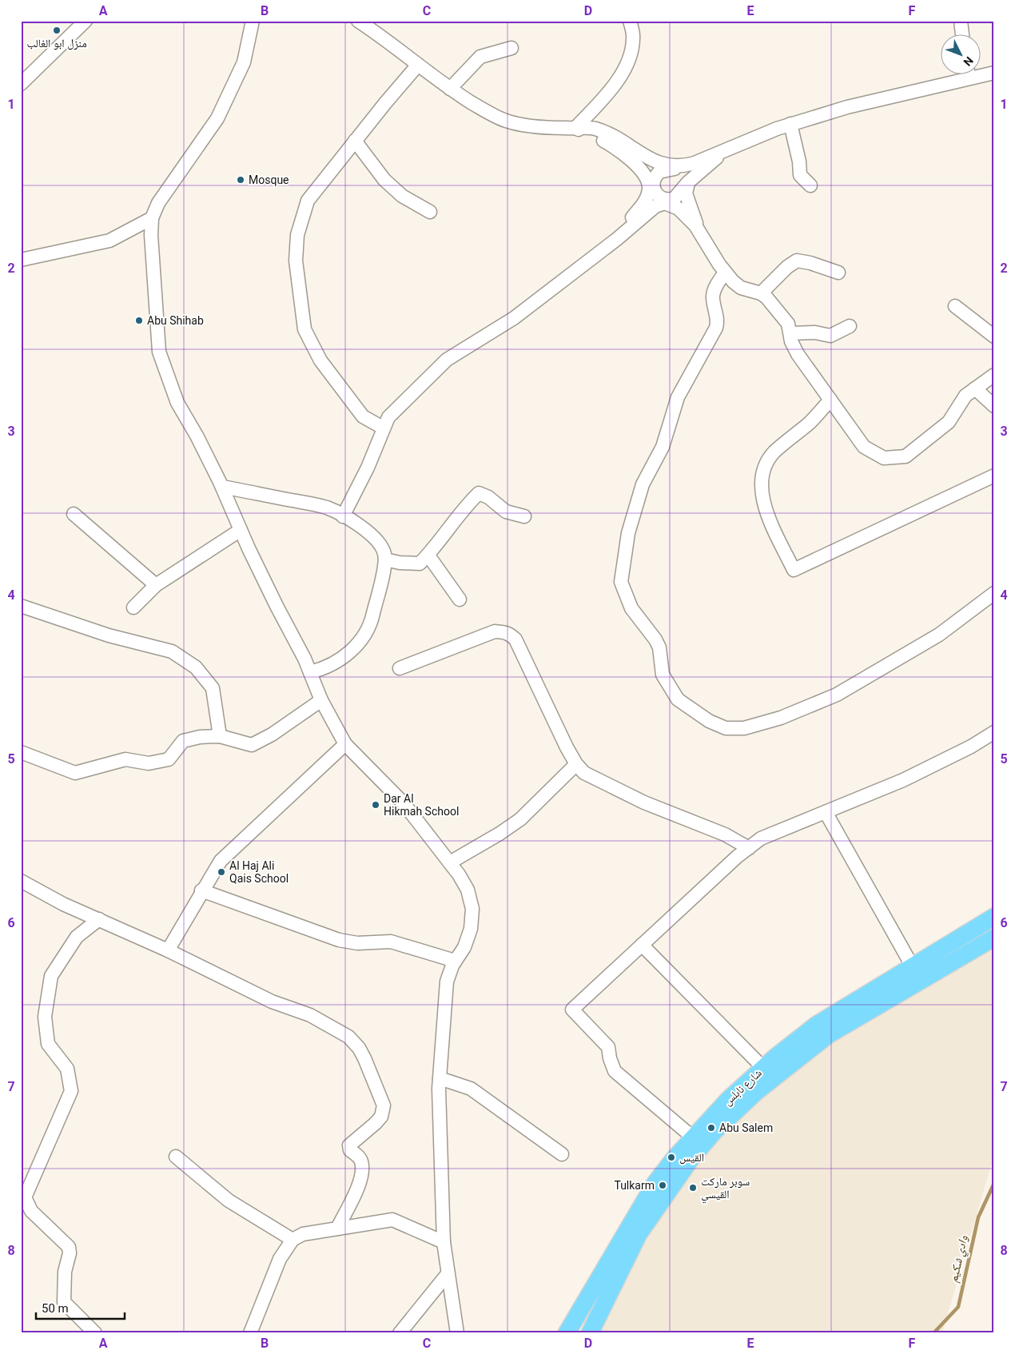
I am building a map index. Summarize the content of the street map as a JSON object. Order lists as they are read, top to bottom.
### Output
{
  "streets": {
    "main road": ["شارع نابلس"]
  },
  "water": ["وادي شكيم"],
  "places": [
    "منزل ابو الغالب",
    "Mosque",
    "Abu Shihab",
    "Dar Al Hikmah School",
    "Al Haj Ali Qais School",
    "Abu Salem",
    "القيس",
    "Tulkarm",
    "سوبر ماركت القيسي"
  ],
  "scale_bar": "50 m",
  "north": "bottom right",
  "grid": {
    "columns": [
      "A",
      "B",
      "C",
      "D",
      "E",
      "F"
    ],
    "rows": [
      "1",
      "2",
      "3",
      "4",
      "5",
      "6",
      "7",
      "8"
    ]
  }
}
